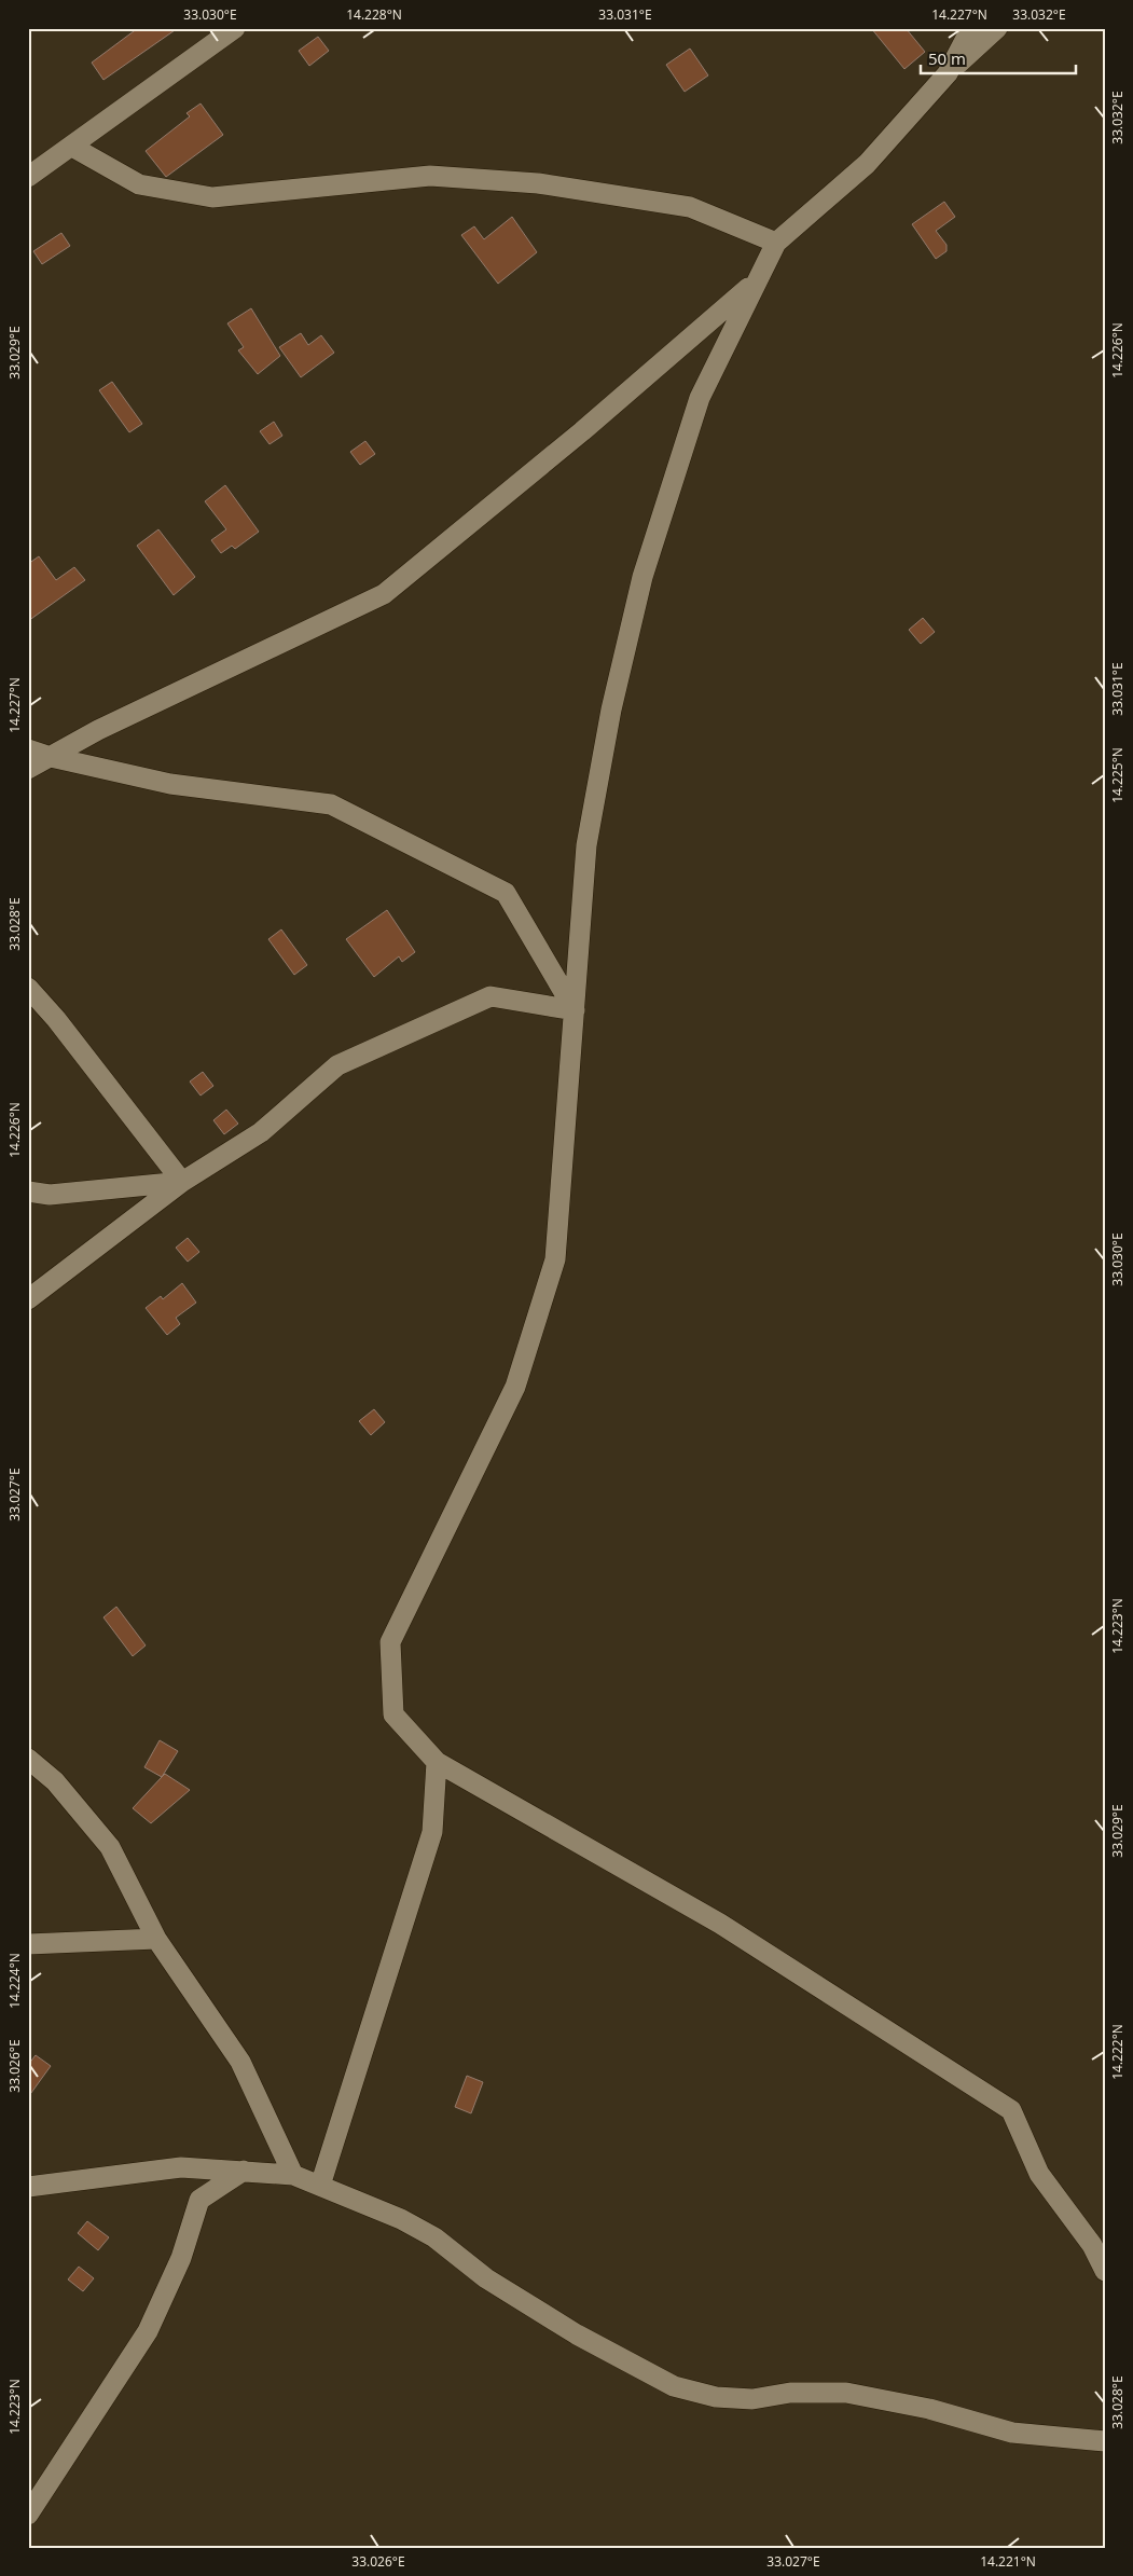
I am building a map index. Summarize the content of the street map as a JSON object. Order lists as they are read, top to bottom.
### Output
{
  "scale_bar": "50 m",
  "coordinates": [
    "33.030°E",
    "14.228°N",
    "33.031°E",
    "14.227°N",
    "33.032°E",
    "14.226°N",
    "33.029°E",
    "14.225°N",
    "33.028°E",
    "33.027°E",
    "14.223°N",
    "14.224°N",
    "14.222°N",
    "33.026°E",
    "14.221°N"
  ]
}
